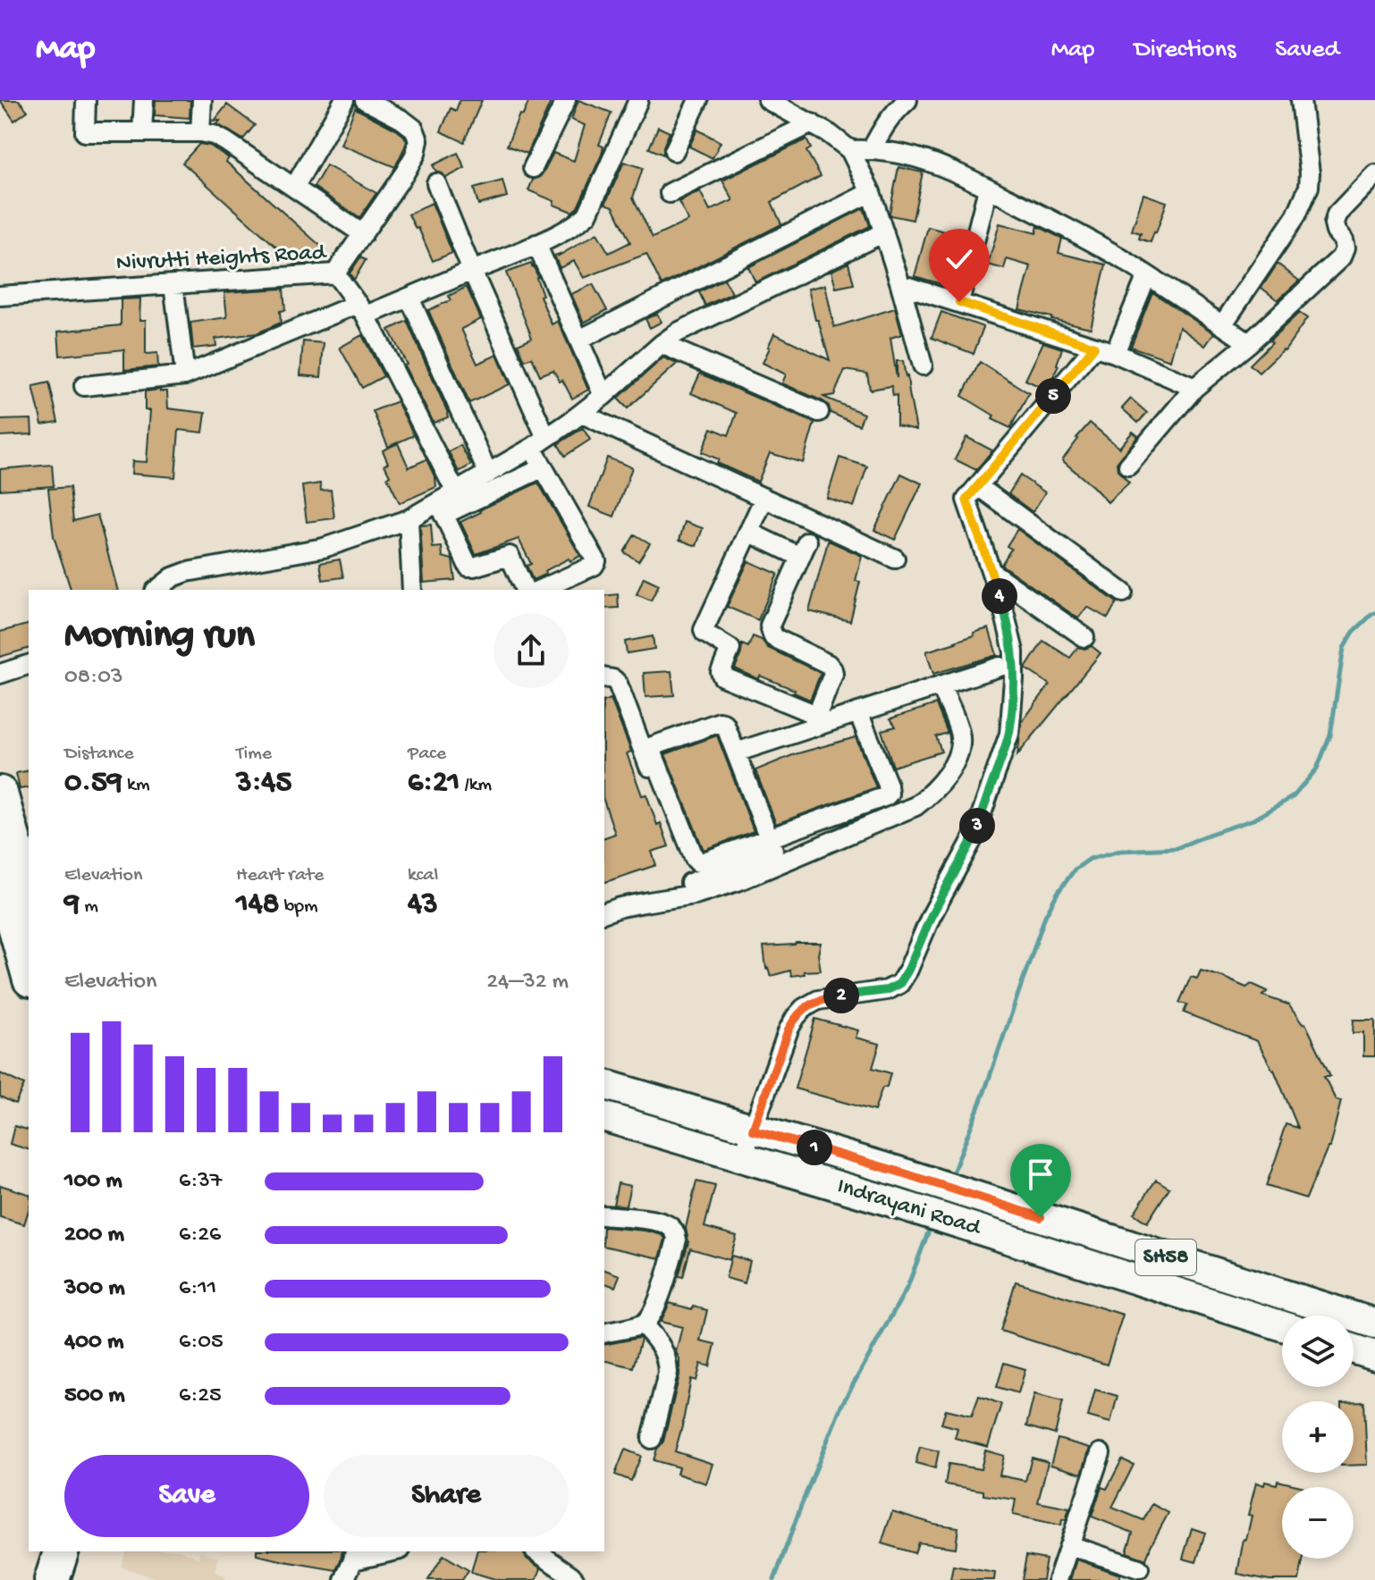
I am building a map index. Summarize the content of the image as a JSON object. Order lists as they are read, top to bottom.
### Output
{
  "streets": {
    "main road": ["Indrayani Road", "SH58"],
    "street": ["Nivrutti Heights Road"]
  },
  "page": {
    "header": "Map",
    "nav": ["Map", "Directions", "Saved"],
    "pins": [
      "5",
      "4",
      "3",
      "2",
      "1"
    ],
    "heading": ["Morning run", "08:03"],
    "stats": [
      ["Distance", "0.59 km"],
      ["Time", "3:45"],
      ["Pace", "6:21 /km"],
      ["Elevation", "9 m"],
      ["Heart rate", "148 bpm"],
      ["kcal", "43"]
    ],
    "chart": ["Elevation", "24–32 m"],
    "list": [
      {
        "name": "100 m",
        "note": "6:37"
      },
      {
        "name": "200 m",
        "note": "6:26"
      },
      {
        "name": "300 m",
        "note": "6:11"
      },
      {
        "name": "400 m",
        "note": "6:05"
      },
      {
        "name": "500 m",
        "note": "6:25"
      }
    ],
    "map_buttons": ["+", "−"],
    "buttons": ["Save", "Share"]
  }
}
